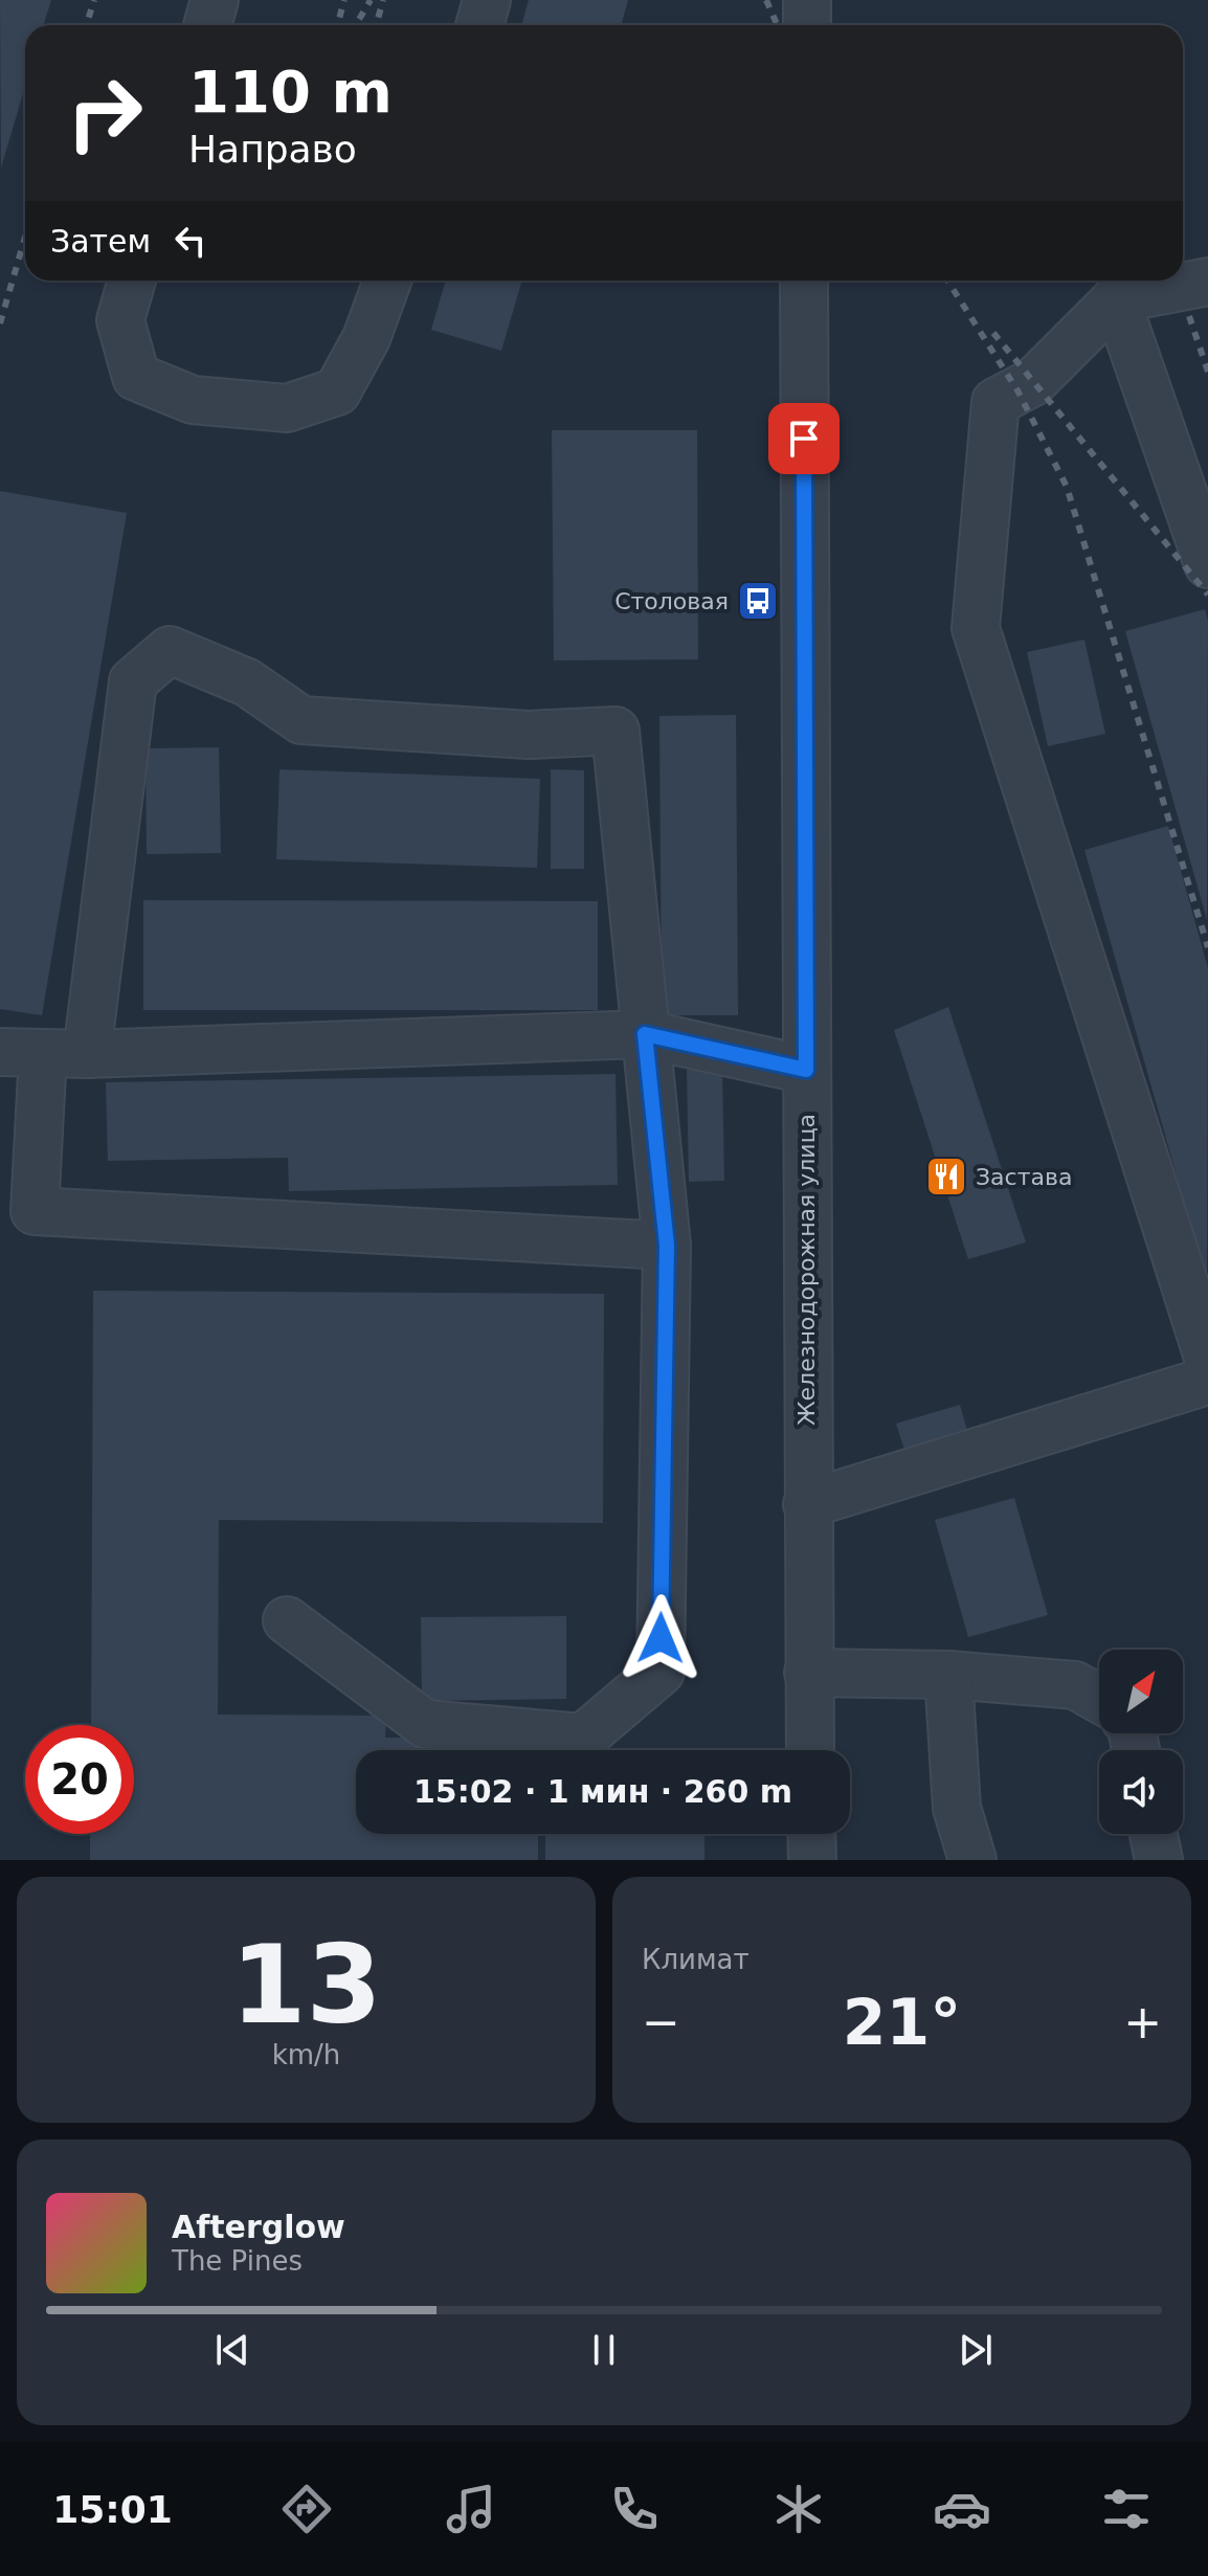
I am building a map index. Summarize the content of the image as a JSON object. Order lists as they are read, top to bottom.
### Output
{
  "streets": {
    "street": ["Железнодорожная улица"]
  },
  "places": {
    "bus stop": ["Столовая"],
    "restaurant": ["Застава"]
  },
  "north": "top right",
  "page": {
    "turn": ["110 m", "Направо"],
    "then": "Затем",
    "limit": "20",
    "trip": "15:02 · 1 мин · 260 m",
    "tile": [
      ["13", "km/h"],
      "Климат"
    ],
    "heat": ["−", "21°", "+"],
    "song": ["Afterglow", "The Pines"],
    "tabs": "15:01"
  }
}
